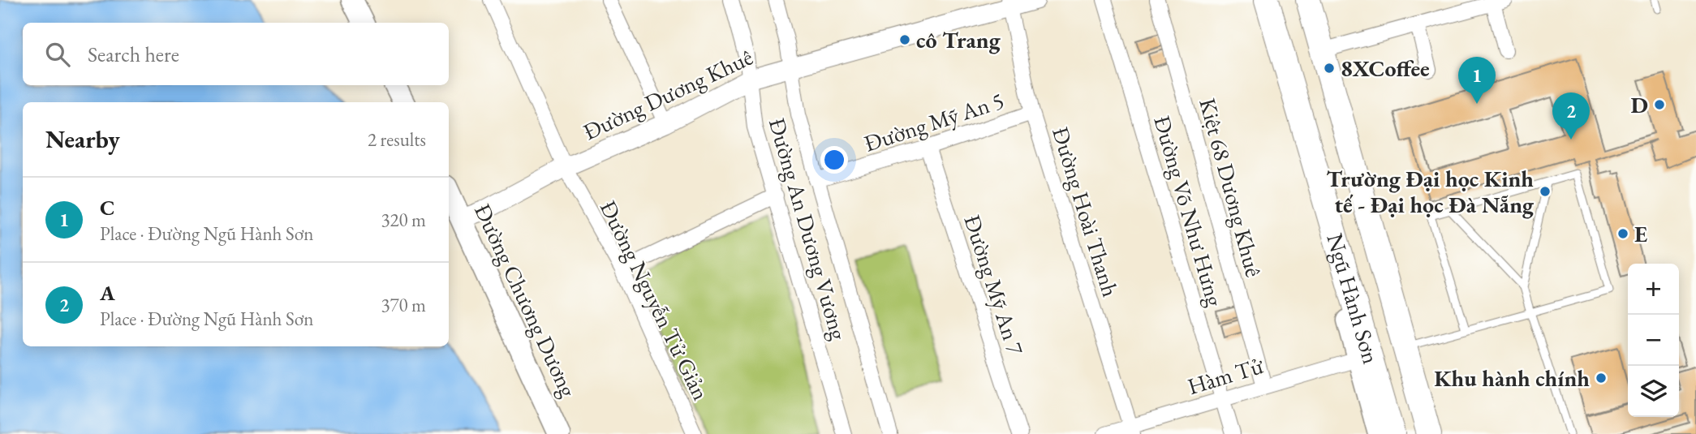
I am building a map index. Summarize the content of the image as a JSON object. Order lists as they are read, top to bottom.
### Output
{
  "streets": {
    "highway": ["Ngũ Hành Sơn"],
    "main road": ["Đường Chương Dương"],
    "street": [
      "Đường Dương Khuê",
      "Đường Mỹ An 5",
      "Kiệt 68 Dương Khuê",
      "Đường Võ Như Hưng",
      "Đường Hoài Thanh",
      "Đường An Dương Vương",
      "Đường Mỹ An 7",
      "Đường Nguyễn Tử Giản",
      "Hàm Tử"
    ]
  },
  "crossings": [
    ["Đường Dương Khuê", "Đường Hoài Thanh"],
    ["Đường Dương Khuê", "Đường An Dương Vương"],
    ["Đường Dương Khuê", "Đường Chương Dương"],
    ["Đường Dương Khuê", "Đường Nguyễn Tử Giản"],
    ["Đường Mỹ An 5", "Đường Hoài Thanh"],
    ["Đường Mỹ An 5", "Đường An Dương Vương"],
    ["Đường Mỹ An 5", "Đường Mỹ An 7"],
    ["Kiệt 68 Dương Khuê", "Hàm Tử"],
    ["Đường Võ Như Hưng", "Hàm Tử"],
    ["Đường Hoài Thanh", "Hàm Tử"],
    ["Ngũ Hành Sơn", "Hàm Tử"]
  ],
  "places": [
    "cô Trang",
    "8XCoffee",
    "D",
    "Trường Đại học Kinh tế - Đại học Đà Nẵng",
    "E",
    "Khu hành chính"
  ],
  "page": {
    "search": "Search here",
    "pins": ["1", "2"],
    "heading": ["Nearby", "2 results"],
    "list": [
      {
        "mark": "1",
        "name": "C",
        "note": "Place · Đường Ngũ Hành Sơn",
        "value": "320 m"
      },
      {
        "mark": "2",
        "name": "A",
        "note": "Place · Đường Ngũ Hành Sơn",
        "value": "370 m"
      }
    ],
    "map_buttons": ["+", "−"]
  }
}
